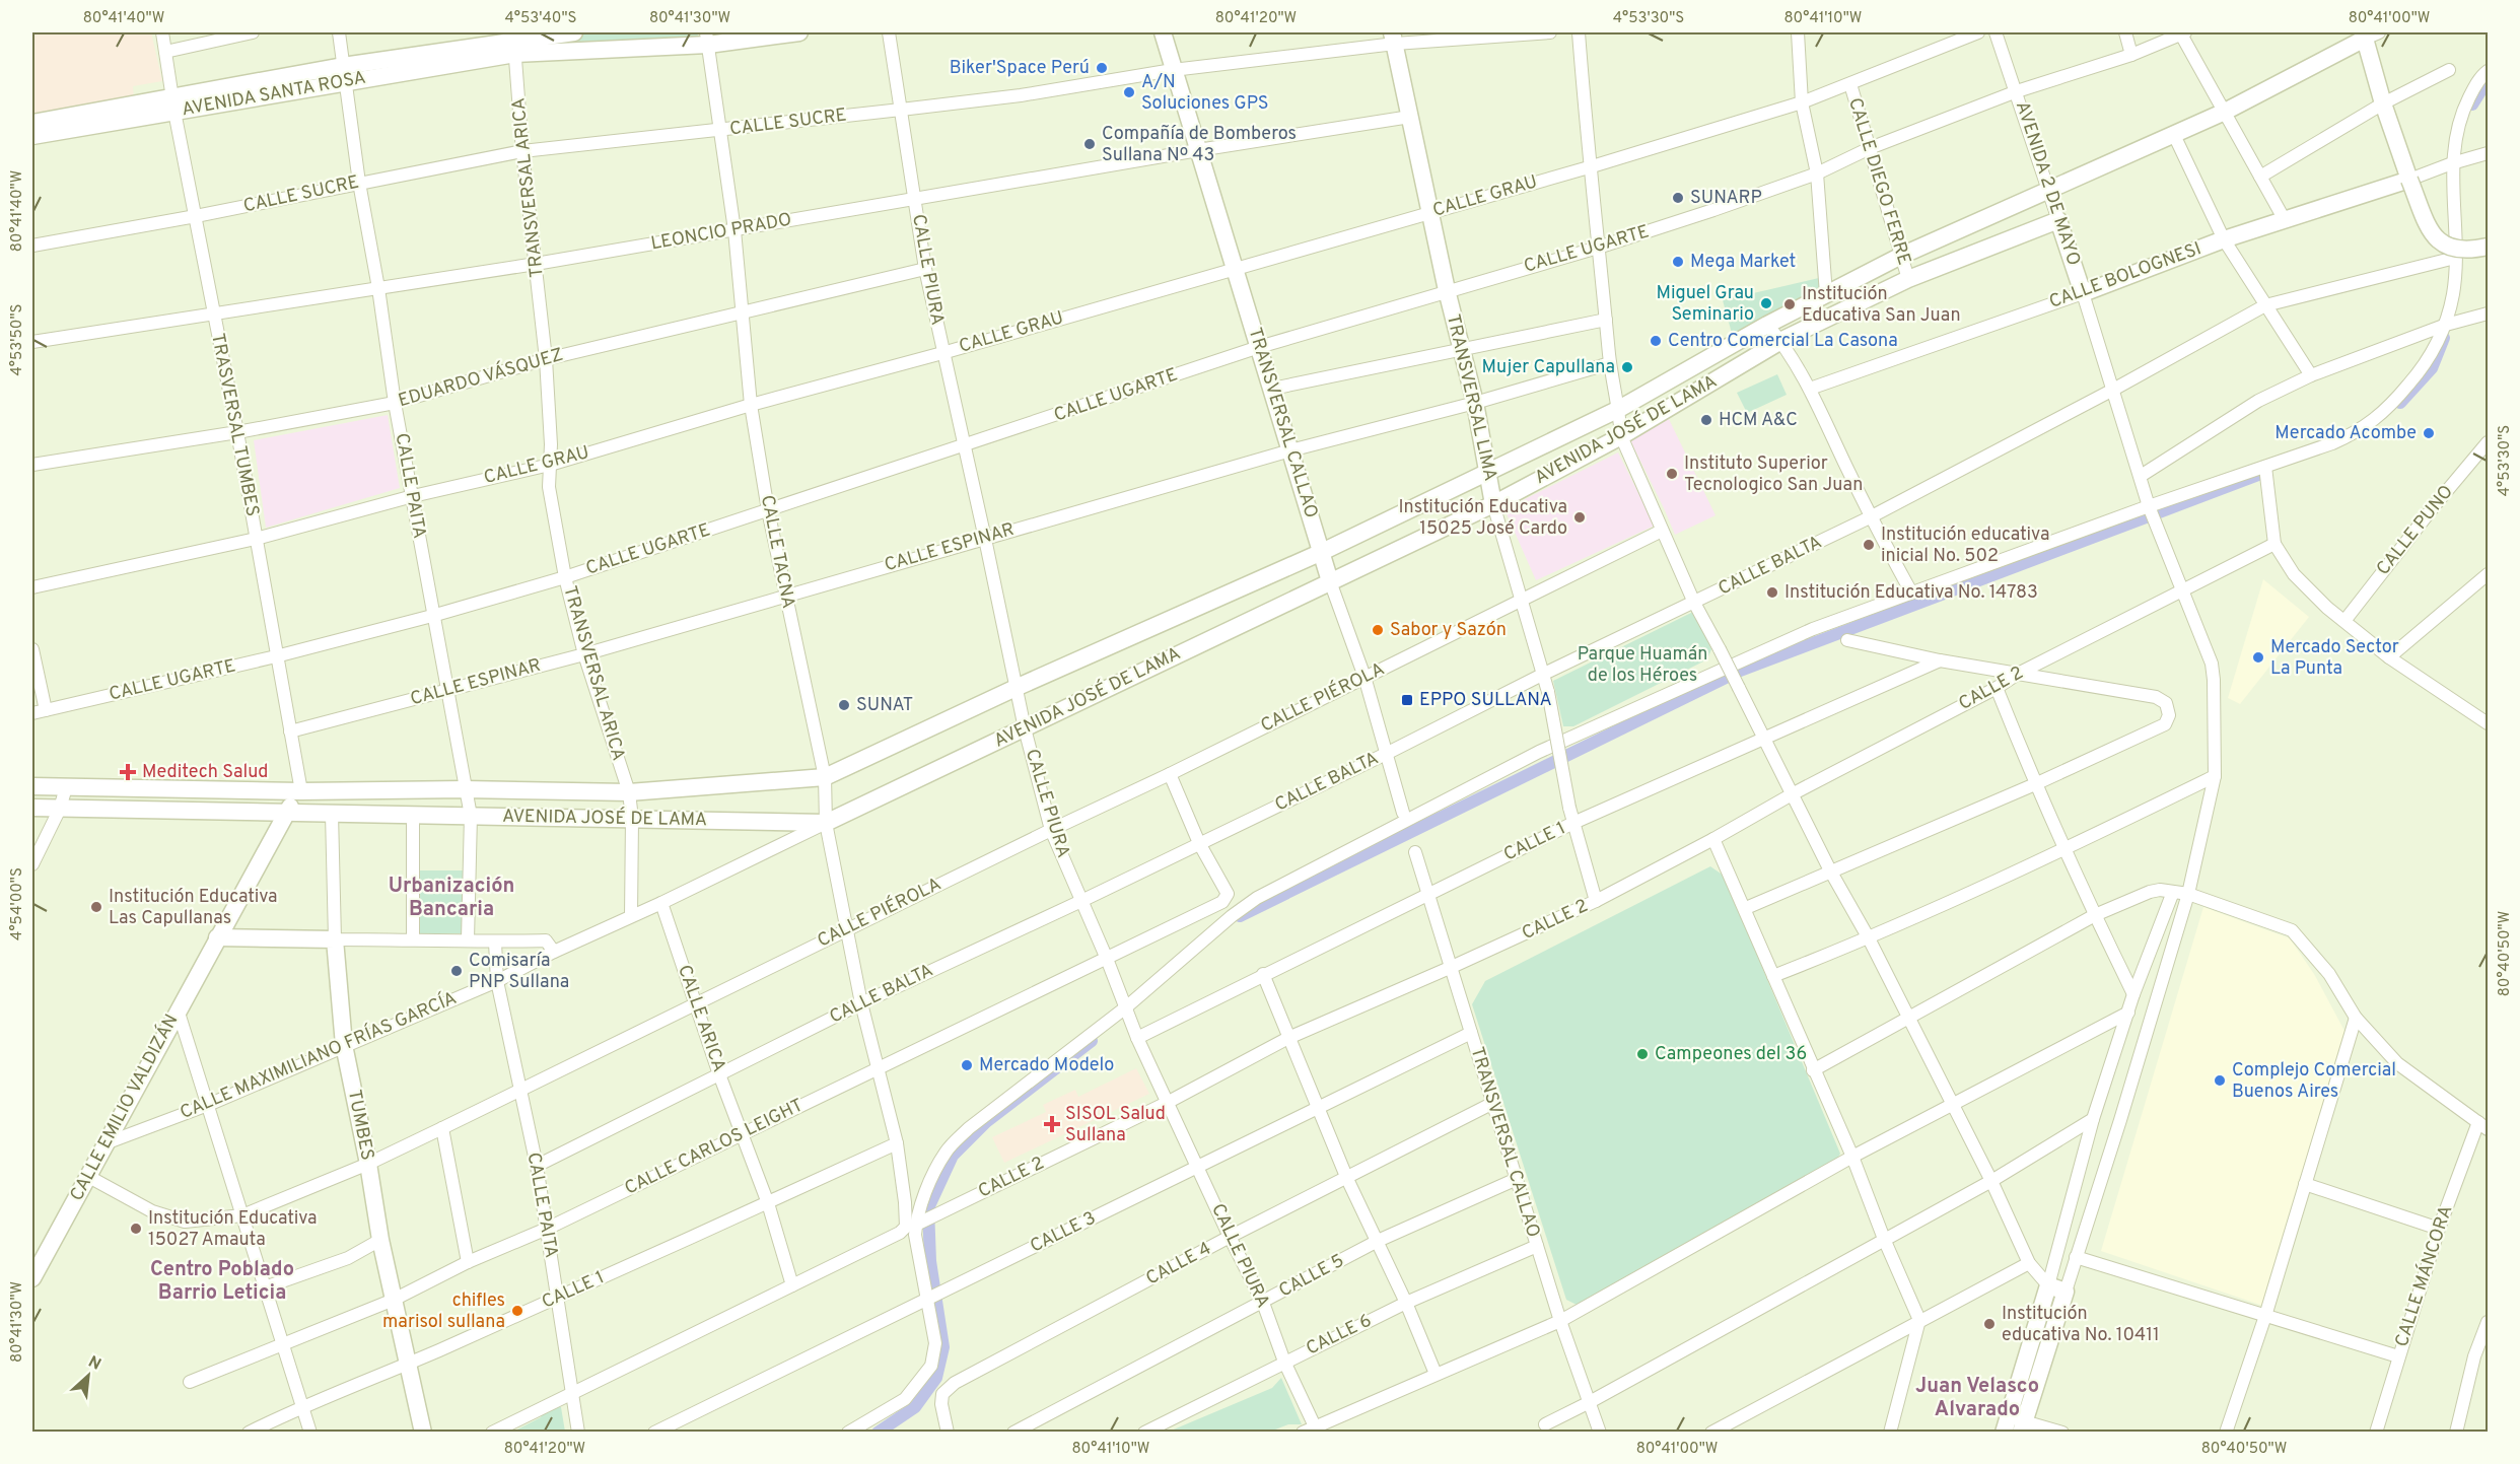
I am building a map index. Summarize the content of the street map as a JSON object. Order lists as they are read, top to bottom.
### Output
{
  "streets": {
    "main road": [
      "AVENIDA SANTA ROSA",
      "AVENIDA 2 DE MAYO",
      "CALLE BOLOGNESI",
      "TRANSVERSAL LIMA",
      "TRANSVERSAL CALLAO",
      "AVENIDA JOSÉ DE LAMA",
      "CALLE EMILIO VALDIZÁN",
      "TUMBES"
    ],
    "street": [
      "CALLE SUCRE",
      "CALLE DIEGO FERRE",
      "TRANSVERSAL ARICA",
      "CALLE GRAU",
      "LEONCIO PRADO",
      "CALLE UGARTE",
      "CALLE PIURA",
      "EDUARDO VÁSQUEZ",
      "TRASVERSAL TUMBES",
      "CALLE PAITA",
      "CALLE PUNO",
      "CALLE ESPINAR",
      "CALLE TACNA",
      "CALLE BALTA",
      "CALLE 2",
      "CALLE PIÉROLA",
      "CALLE 1",
      "CALLE ARICA",
      "CALLE MAXIMILIANO FRÍAS GARCÍA",
      "CALLE CARLOS LEIGHT",
      "CALLE 3",
      "CALLE 4",
      "CALLE 5",
      "CALLE MÁNCORA",
      "CALLE 6"
    ]
  },
  "crossings": [
    ["AVENIDA SANTA ROSA", "TRANSVERSAL ARICA"],
    ["AVENIDA SANTA ROSA", "TRASVERSAL TUMBES"],
    ["AVENIDA SANTA ROSA", "CALLE PAITA"],
    ["CALLE SUCRE", "TRANSVERSAL ARICA"],
    ["CALLE SUCRE", "CALLE PIURA"],
    ["CALLE SUCRE", "TRANSVERSAL LIMA"],
    ["CALLE SUCRE", "TRANSVERSAL CALLAO"],
    ["CALLE SUCRE", "TRASVERSAL TUMBES"],
    ["CALLE SUCRE", "CALLE PAITA"],
    ["CALLE SUCRE", "CALLE TACNA"],
    ["CALLE DIEGO FERRE", "CALLE GRAU"],
    ["CALLE DIEGO FERRE", "CALLE UGARTE"],
    ["CALLE DIEGO FERRE", "AVENIDA JOSÉ DE LAMA"],
    ["AVENIDA 2 DE MAYO", "CALLE UGARTE"],
    ["AVENIDA 2 DE MAYO", "CALLE BOLOGNESI"],
    ["AVENIDA 2 DE MAYO", "AVENIDA JOSÉ DE LAMA"],
    ["AVENIDA 2 DE MAYO", "CALLE BALTA"],
    ["AVENIDA 2 DE MAYO", "CALLE 2"],
    ["TRANSVERSAL ARICA", "CALLE GRAU"],
    ["TRANSVERSAL ARICA", "LEONCIO PRADO"],
    ["TRANSVERSAL ARICA", "CALLE UGARTE"],
    ["TRANSVERSAL ARICA", "EDUARDO VÁSQUEZ"],
    ["TRANSVERSAL ARICA", "AVENIDA JOSÉ DE LAMA"],
    ["TRANSVERSAL ARICA", "CALLE ESPINAR"],
    ["TRANSVERSAL ARICA", "CALLE MAXIMILIANO FRÍAS GARCÍA"],
    ["CALLE GRAU", "CALLE PIURA"],
    ["CALLE GRAU", "TRANSVERSAL LIMA"],
    ["CALLE GRAU", "TRANSVERSAL CALLAO"],
    ["CALLE GRAU", "TRASVERSAL TUMBES"],
    ["CALLE GRAU", "CALLE PAITA"],
    ["CALLE GRAU", "CALLE TACNA"],
    ["LEONCIO PRADO", "CALLE PIURA"],
    ["LEONCIO PRADO", "TRANSVERSAL LIMA"],
    ["LEONCIO PRADO", "TRANSVERSAL CALLAO"],
    ["LEONCIO PRADO", "TRASVERSAL TUMBES"],
    ["LEONCIO PRADO", "CALLE PAITA"],
    ["LEONCIO PRADO", "CALLE TACNA"],
    ["CALLE UGARTE", "CALLE PIURA"],
    ["CALLE UGARTE", "TRANSVERSAL LIMA"],
    ["CALLE UGARTE", "TRANSVERSAL CALLAO"],
    ["CALLE UGARTE", "TRASVERSAL TUMBES"],
    ["CALLE UGARTE", "CALLE PAITA"],
    ["CALLE UGARTE", "CALLE TACNA"],
    ["CALLE PIURA", "EDUARDO VÁSQUEZ"],
    ["CALLE PIURA", "AVENIDA JOSÉ DE LAMA"],
    ["CALLE PIURA", "CALLE ESPINAR"],
    ["CALLE PIURA", "CALLE BALTA"],
    ["CALLE PIURA", "CALLE 2"],
    ["CALLE PIURA", "CALLE PIÉROLA"],
    ["CALLE PIURA", "CALLE 1"],
    ["CALLE PIURA", "CALLE CARLOS LEIGHT"],
    ["CALLE PIURA", "CALLE 3"],
    ["CALLE PIURA", "CALLE 4"],
    ["CALLE PIURA", "CALLE 5"],
    ["CALLE PIURA", "CALLE 6"],
    ["EDUARDO VÁSQUEZ", "TRASVERSAL TUMBES"],
    ["EDUARDO VÁSQUEZ", "CALLE PAITA"],
    ["EDUARDO VÁSQUEZ", "CALLE TACNA"],
    ["TRANSVERSAL LIMA", "AVENIDA JOSÉ DE LAMA"],
    ["TRANSVERSAL LIMA", "CALLE ESPINAR"],
    ["TRANSVERSAL LIMA", "CALLE BALTA"],
    ["TRANSVERSAL LIMA", "CALLE 2"],
    ["TRANSVERSAL LIMA", "CALLE PIÉROLA"],
    ["TRANSVERSAL LIMA", "CALLE 1"],
    ["TRANSVERSAL CALLAO", "AVENIDA JOSÉ DE LAMA"],
    ["TRANSVERSAL CALLAO", "CALLE ESPINAR"],
    ["TRANSVERSAL CALLAO", "CALLE BALTA"],
    ["TRANSVERSAL CALLAO", "CALLE 2"],
    ["TRANSVERSAL CALLAO", "CALLE PIÉROLA"],
    ["TRANSVERSAL CALLAO", "CALLE 1"],
    ["TRANSVERSAL CALLAO", "CALLE 3"],
    ["TRANSVERSAL CALLAO", "CALLE 4"],
    ["TRANSVERSAL CALLAO", "CALLE 5"],
    ["TRANSVERSAL CALLAO", "CALLE 6"],
    ["TRASVERSAL TUMBES", "AVENIDA JOSÉ DE LAMA"],
    ["TRASVERSAL TUMBES", "CALLE ESPINAR"],
    ["AVENIDA JOSÉ DE LAMA", "CALLE PAITA"],
    ["AVENIDA JOSÉ DE LAMA", "CALLE TACNA"],
    ["AVENIDA JOSÉ DE LAMA", "CALLE MAXIMILIANO FRÍAS GARCÍA"],
    ["AVENIDA JOSÉ DE LAMA", "CALLE EMILIO VALDIZÁN"],
    ["AVENIDA JOSÉ DE LAMA", "TUMBES"],
    ["CALLE PAITA", "CALLE ESPINAR"],
    ["CALLE PAITA", "CALLE BALTA"],
    ["CALLE PAITA", "CALLE PIÉROLA"],
    ["CALLE PAITA", "CALLE 1"],
    ["CALLE PAITA", "CALLE MAXIMILIANO FRÍAS GARCÍA"],
    ["CALLE PAITA", "CALLE CARLOS LEIGHT"],
    ["CALLE ESPINAR", "CALLE TACNA"],
    ["CALLE TACNA", "CALLE BALTA"],
    ["CALLE TACNA", "CALLE PIÉROLA"],
    ["CALLE TACNA", "CALLE 1"],
    ["CALLE TACNA", "CALLE ARICA"],
    ["CALLE TACNA", "CALLE MAXIMILIANO FRÍAS GARCÍA"],
    ["CALLE TACNA", "CALLE CARLOS LEIGHT"],
    ["CALLE BALTA", "CALLE ARICA"],
    ["CALLE BALTA", "CALLE CARLOS LEIGHT"],
    ["CALLE PIÉROLA", "CALLE ARICA"],
    ["CALLE PIÉROLA", "CALLE EMILIO VALDIZÁN"],
    ["CALLE PIÉROLA", "TUMBES"],
    ["CALLE 1", "CALLE ARICA"],
    ["CALLE 1", "TUMBES"],
    ["CALLE ARICA", "CALLE MAXIMILIANO FRÍAS GARCÍA"],
    ["CALLE ARICA", "CALLE CARLOS LEIGHT"],
    ["CALLE MAXIMILIANO FRÍAS GARCÍA", "CALLE EMILIO VALDIZÁN"],
    ["CALLE MAXIMILIANO FRÍAS GARCÍA", "TUMBES"],
    ["TUMBES", "CALLE CARLOS LEIGHT"]
  ],
  "districts": ["Urbanización Bancaria", "Centro Poblado Barrio Leticia", "Juan Velasco Alvarado"],
  "parks": ["Parque Huamán de los Héroes"],
  "places": {
    "other": [
      "Biker'Space Perú",
      "A/N Soluciones GPS",
      "Compañía de Bomberos Sullana Nº 43",
      "SUNARP",
      "Mega Market",
      "Miguel Grau Seminario",
      "Institución Educativa San Juan",
      "Centro Comercial La Casona",
      "Mujer Capullana",
      "HCM A&C",
      "Mercado Acombe",
      "Instituto Superior Tecnologico San Juan",
      "Institución Educativa 15025 José Cardo",
      "Institución educativa inicial No. 502",
      "Institución Educativa No. 14783",
      "Sabor y Sazón",
      "Mercado Sector La Punta",
      "SUNAT",
      "Institución Educativa Las Capullanas",
      "Comisaría PNP Sullana",
      "Campeones del 36",
      "Mercado Modelo",
      "Complejo Comercial Buenos Aires",
      "Institución Educativa 15027 Amauta",
      "chifles marisol sullana",
      "Institución educativa No. 10411"
    ],
    "transit": ["EPPO SULLANA"],
    "health": ["Meditech Salud", "SISOL Salud Sullana"]
  },
  "north": "top right",
  "coordinates": [
    "80°41'40\"W",
    "4°53'40\"S",
    "80°41'30\"W",
    "80°41'20\"W",
    "4°53'30\"S",
    "80°41'10\"W",
    "80°41'00\"W",
    "4°53'50\"S",
    "4°54'00\"S",
    "80°40'50\"W"
  ]
}
